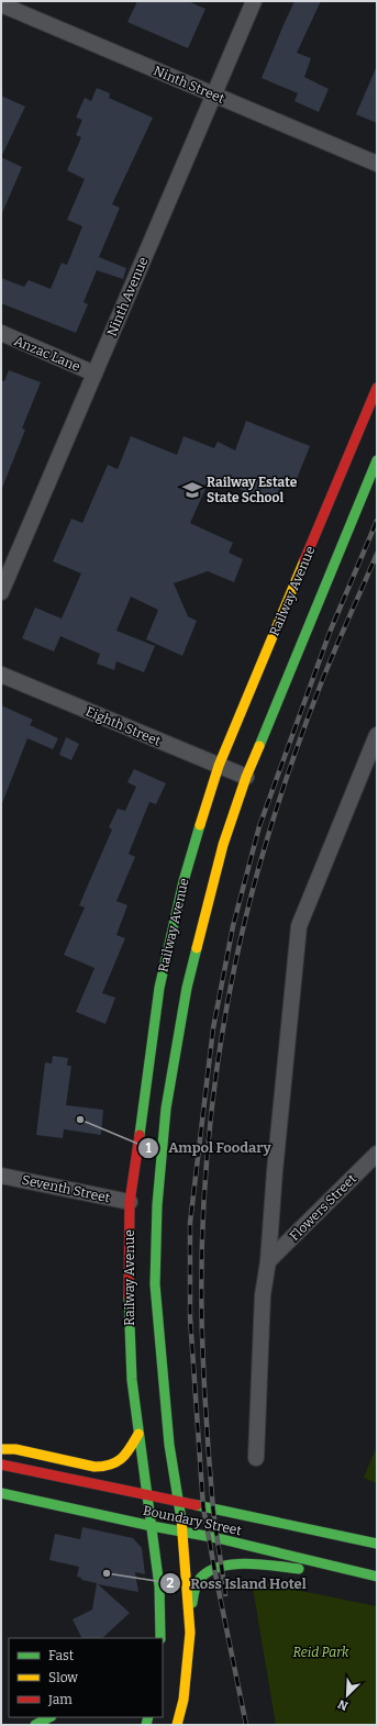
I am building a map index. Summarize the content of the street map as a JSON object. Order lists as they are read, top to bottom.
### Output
{
  "streets": {
    "main road": ["Railway Avenue", "Boundary Street"],
    "street": [
      "Ninth Street",
      "Ninth Avenue",
      "Anzac Lane",
      "Eighth Street",
      "Seventh Street",
      "Flowers Street"
    ]
  },
  "crossings": [
    ["Ninth Street", "Ninth Avenue"],
    ["Ninth Avenue", "Anzac Lane"],
    ["Railway Avenue", "Eighth Street"],
    ["Railway Avenue", "Seventh Street"],
    ["Railway Avenue", "Boundary Street"]
  ],
  "parks": ["Reid Park"],
  "places": {
    "school or university": ["Railway Estate State School"],
    "other": ["Ampol Foodary", "Ross Island Hotel"]
  },
  "legend": ["Fast", "Slow", "Jam"],
  "north": "bottom left"
}
